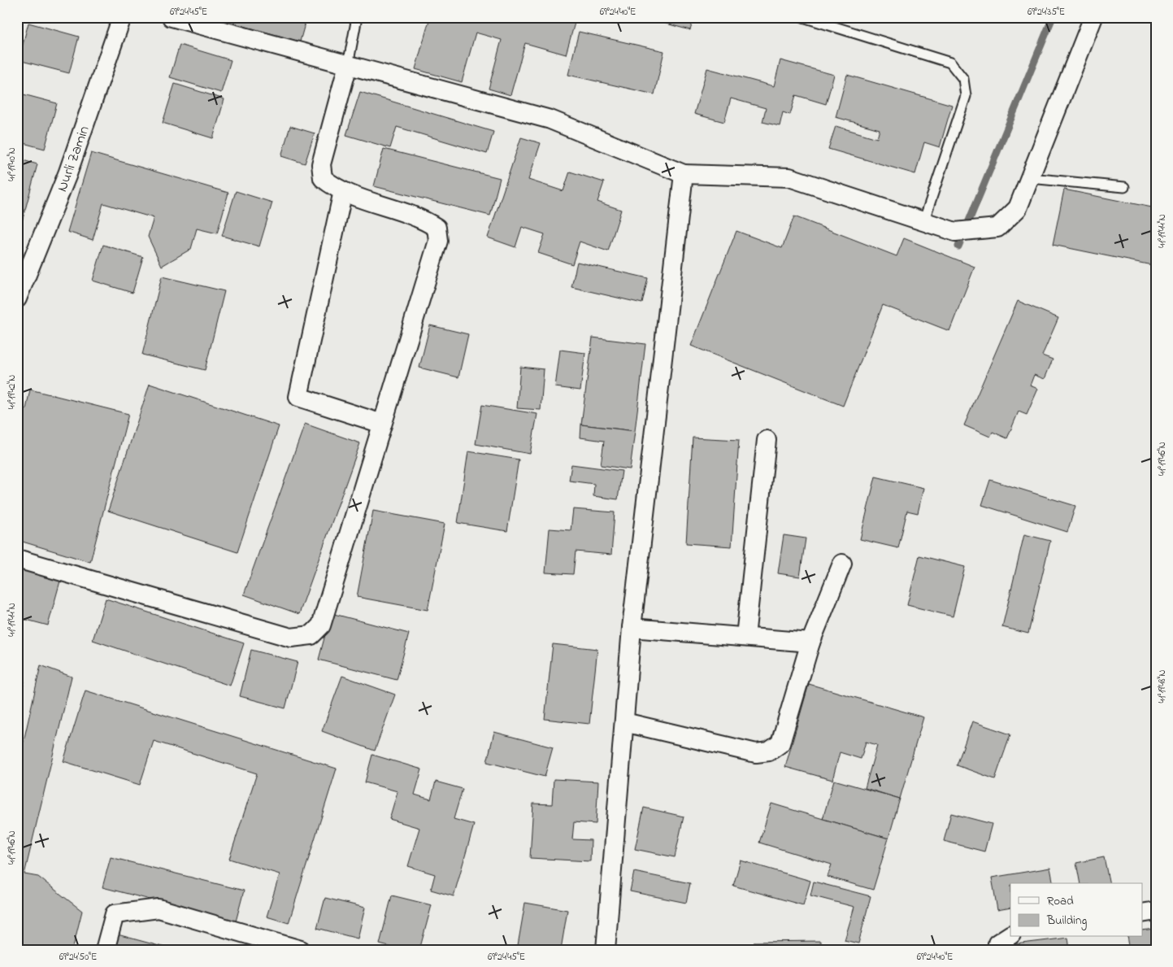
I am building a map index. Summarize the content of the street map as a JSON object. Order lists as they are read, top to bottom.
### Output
{
  "streets": {
    "street": ["Nurli Zamin"]
  },
  "legend": ["Road", "Building"],
  "coordinates": [
    "69°24'45\"E",
    "69°24'40\"E",
    "69°24'35\"E",
    "41°19'40\"N",
    "41°19'44\"N",
    "41°19'42\"N",
    "41°19'46\"N",
    "41°19'48\"N",
    "69°24'50\"E"
  ]
}
